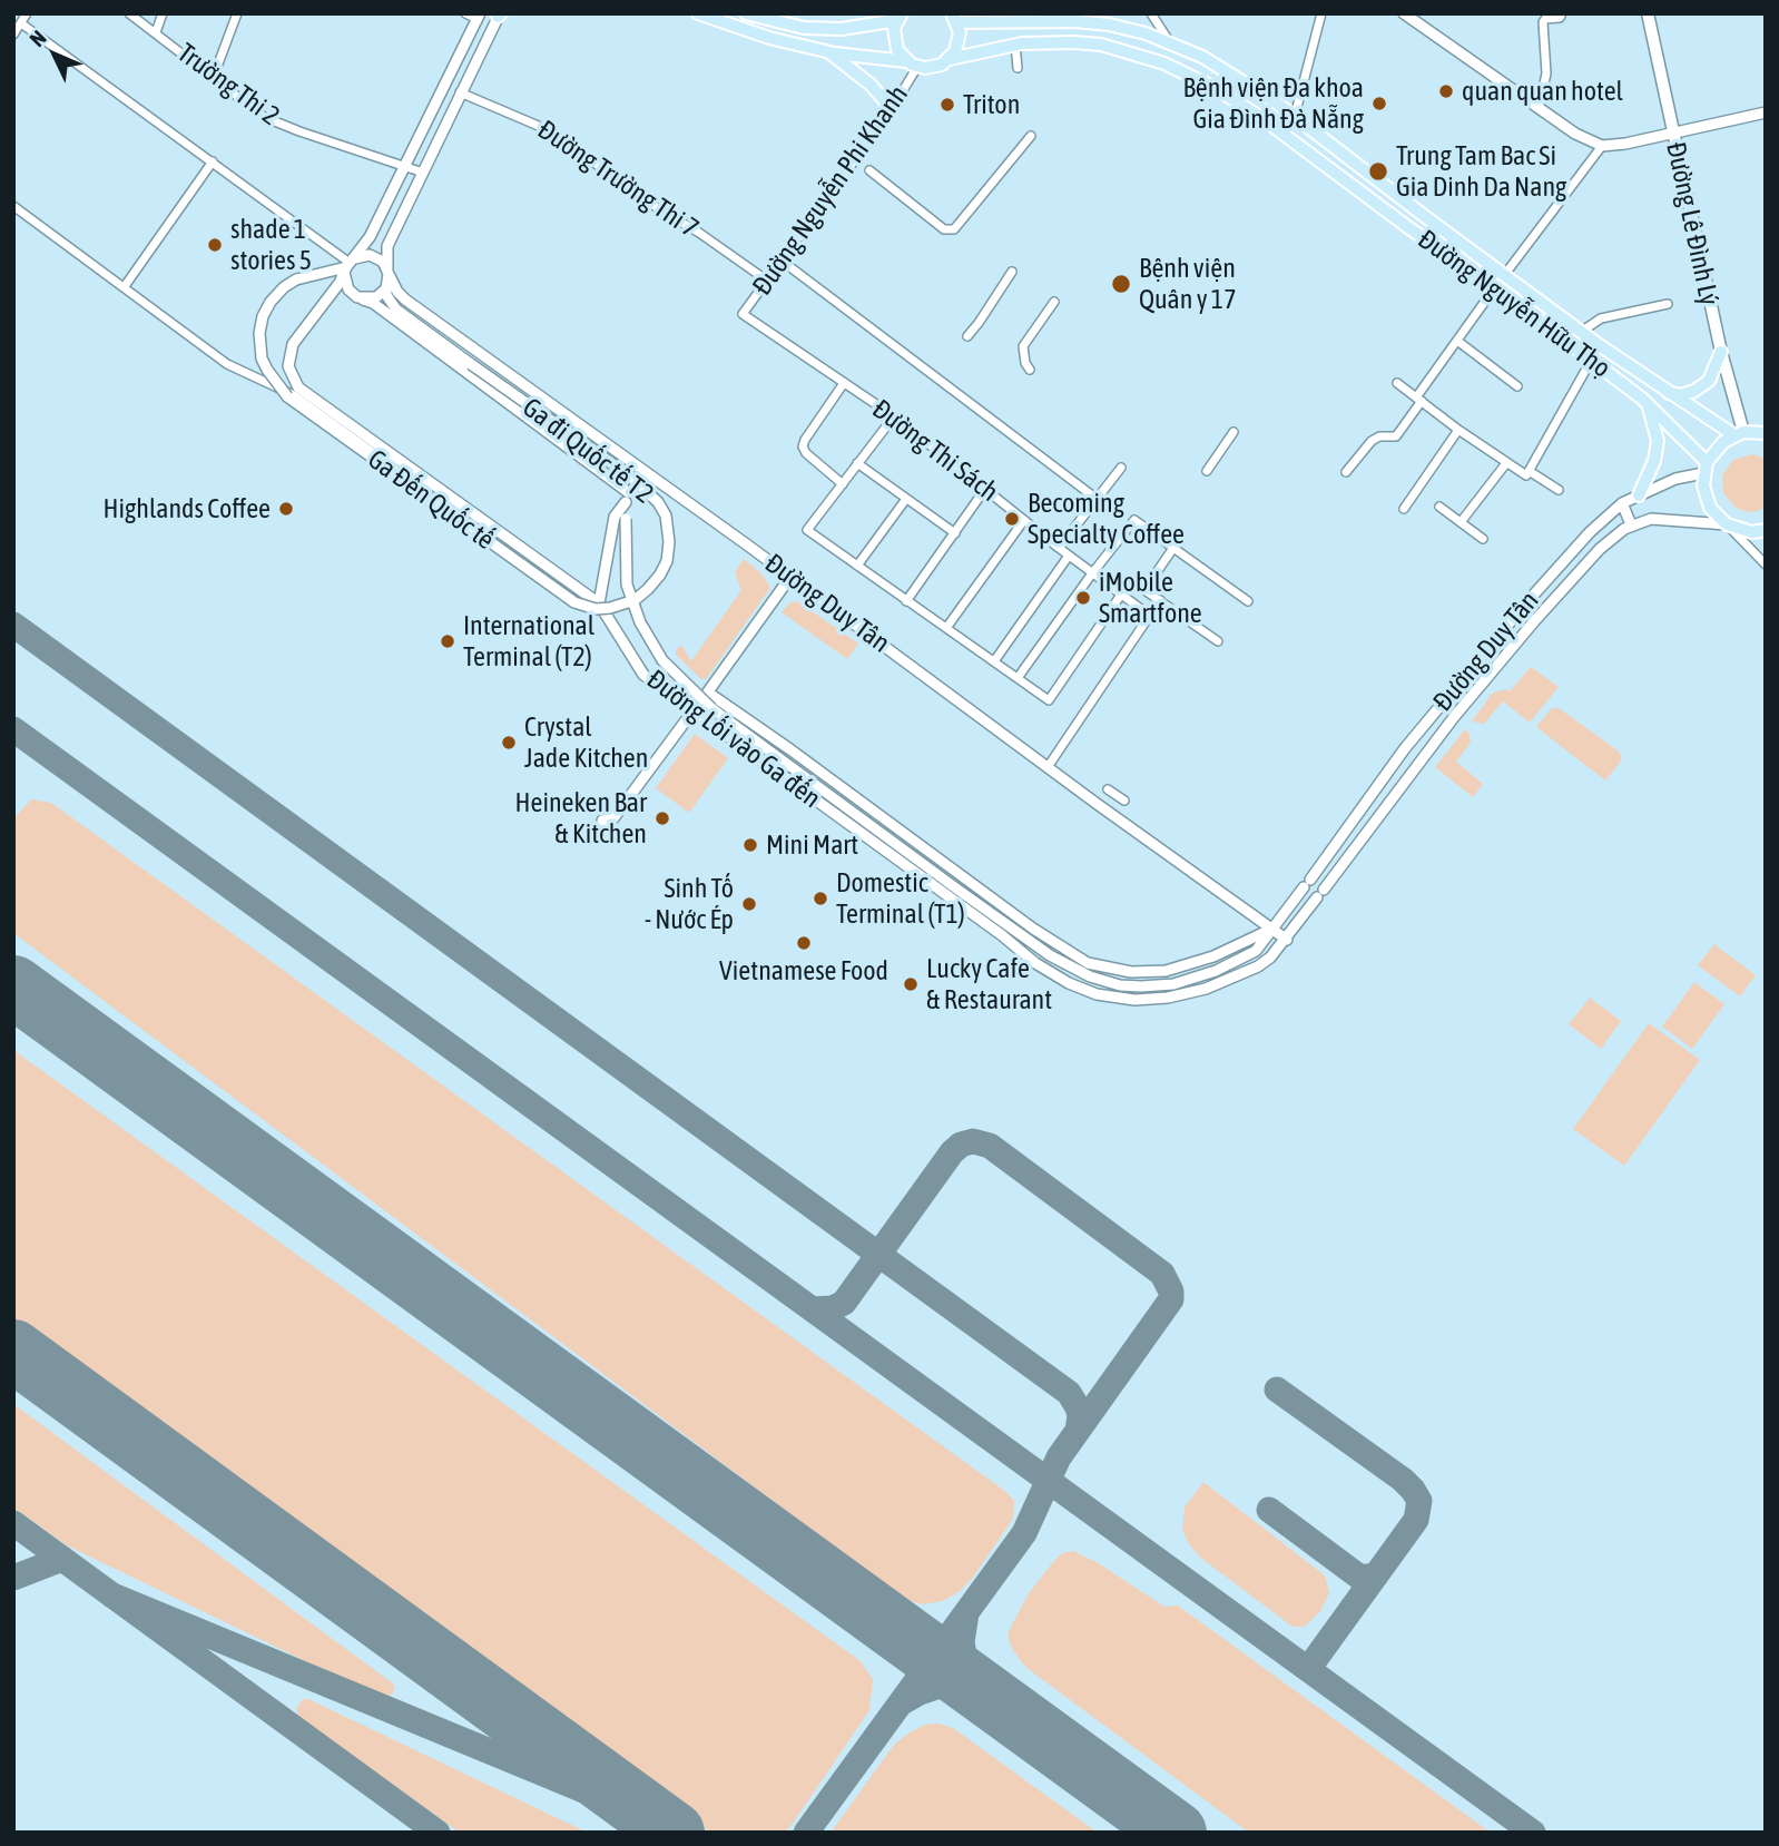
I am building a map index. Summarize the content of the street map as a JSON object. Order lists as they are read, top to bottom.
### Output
{
  "streets": {
    "main road": ["Đường Lê Đình Lý", "Đường Nguyễn Hữu Thọ"],
    "street": [
      "Trường Thi 2",
      "Đường Trường Thi 7",
      "Đường Nguyễn Phi Khanh",
      "Ga đi Quốc tế T2",
      "Đường Thi Sách",
      "Ga Đến Quốc tế",
      "Đường Duy Tân",
      "Đường Lối vào Ga đến"
    ]
  },
  "crossings": [
    ["Trường Thi 2", "Đường Lối vào Ga đến"],
    ["Đường Trường Thi 7", "Đường Nguyễn Phi Khanh"],
    ["Đường Nguyễn Phi Khanh", "Đường Nguyễn Hữu Thọ"],
    ["Đường Nguyễn Phi Khanh", "Đường Thi Sách"],
    ["Đường Lê Đình Lý", "Đường Nguyễn Hữu Thọ"],
    ["Đường Nguyễn Hữu Thọ", "Đường Duy Tân"],
    ["Ga đi Quốc tế T2", "Ga Đến Quốc tế"],
    ["Ga đi Quốc tế T2", "Đường Duy Tân"],
    ["Ga đi Quốc tế T2", "Đường Lối vào Ga đến"],
    ["Ga Đến Quốc tế", "Đường Duy Tân"],
    ["Ga Đến Quốc tế", "Đường Lối vào Ga đến"],
    ["Đường Duy Tân", "Đường Lối vào Ga đến"]
  ],
  "places": [
    "quan quan hotel",
    "Bệnh viện Đa khoa Gia Đình Đà Nẵng",
    "Triton",
    "Trung Tam Bac Si Gia Dinh Da Nang",
    "shade 1 stories 5",
    "Bệnh viện Quân y 17",
    "Highlands Coffee",
    "Becoming Specialty Coffee",
    "iMobile Smartfone",
    "International Terminal (T2)",
    "Crystal Jade Kitchen",
    "Heineken Bar & Kitchen",
    "Mini Mart",
    "Domestic Terminal (T1)",
    "Sinh Tố - Nước Ép",
    "Vietnamese Food",
    "Lucky Cafe & Restaurant"
  ],
  "north": "top left"
}
